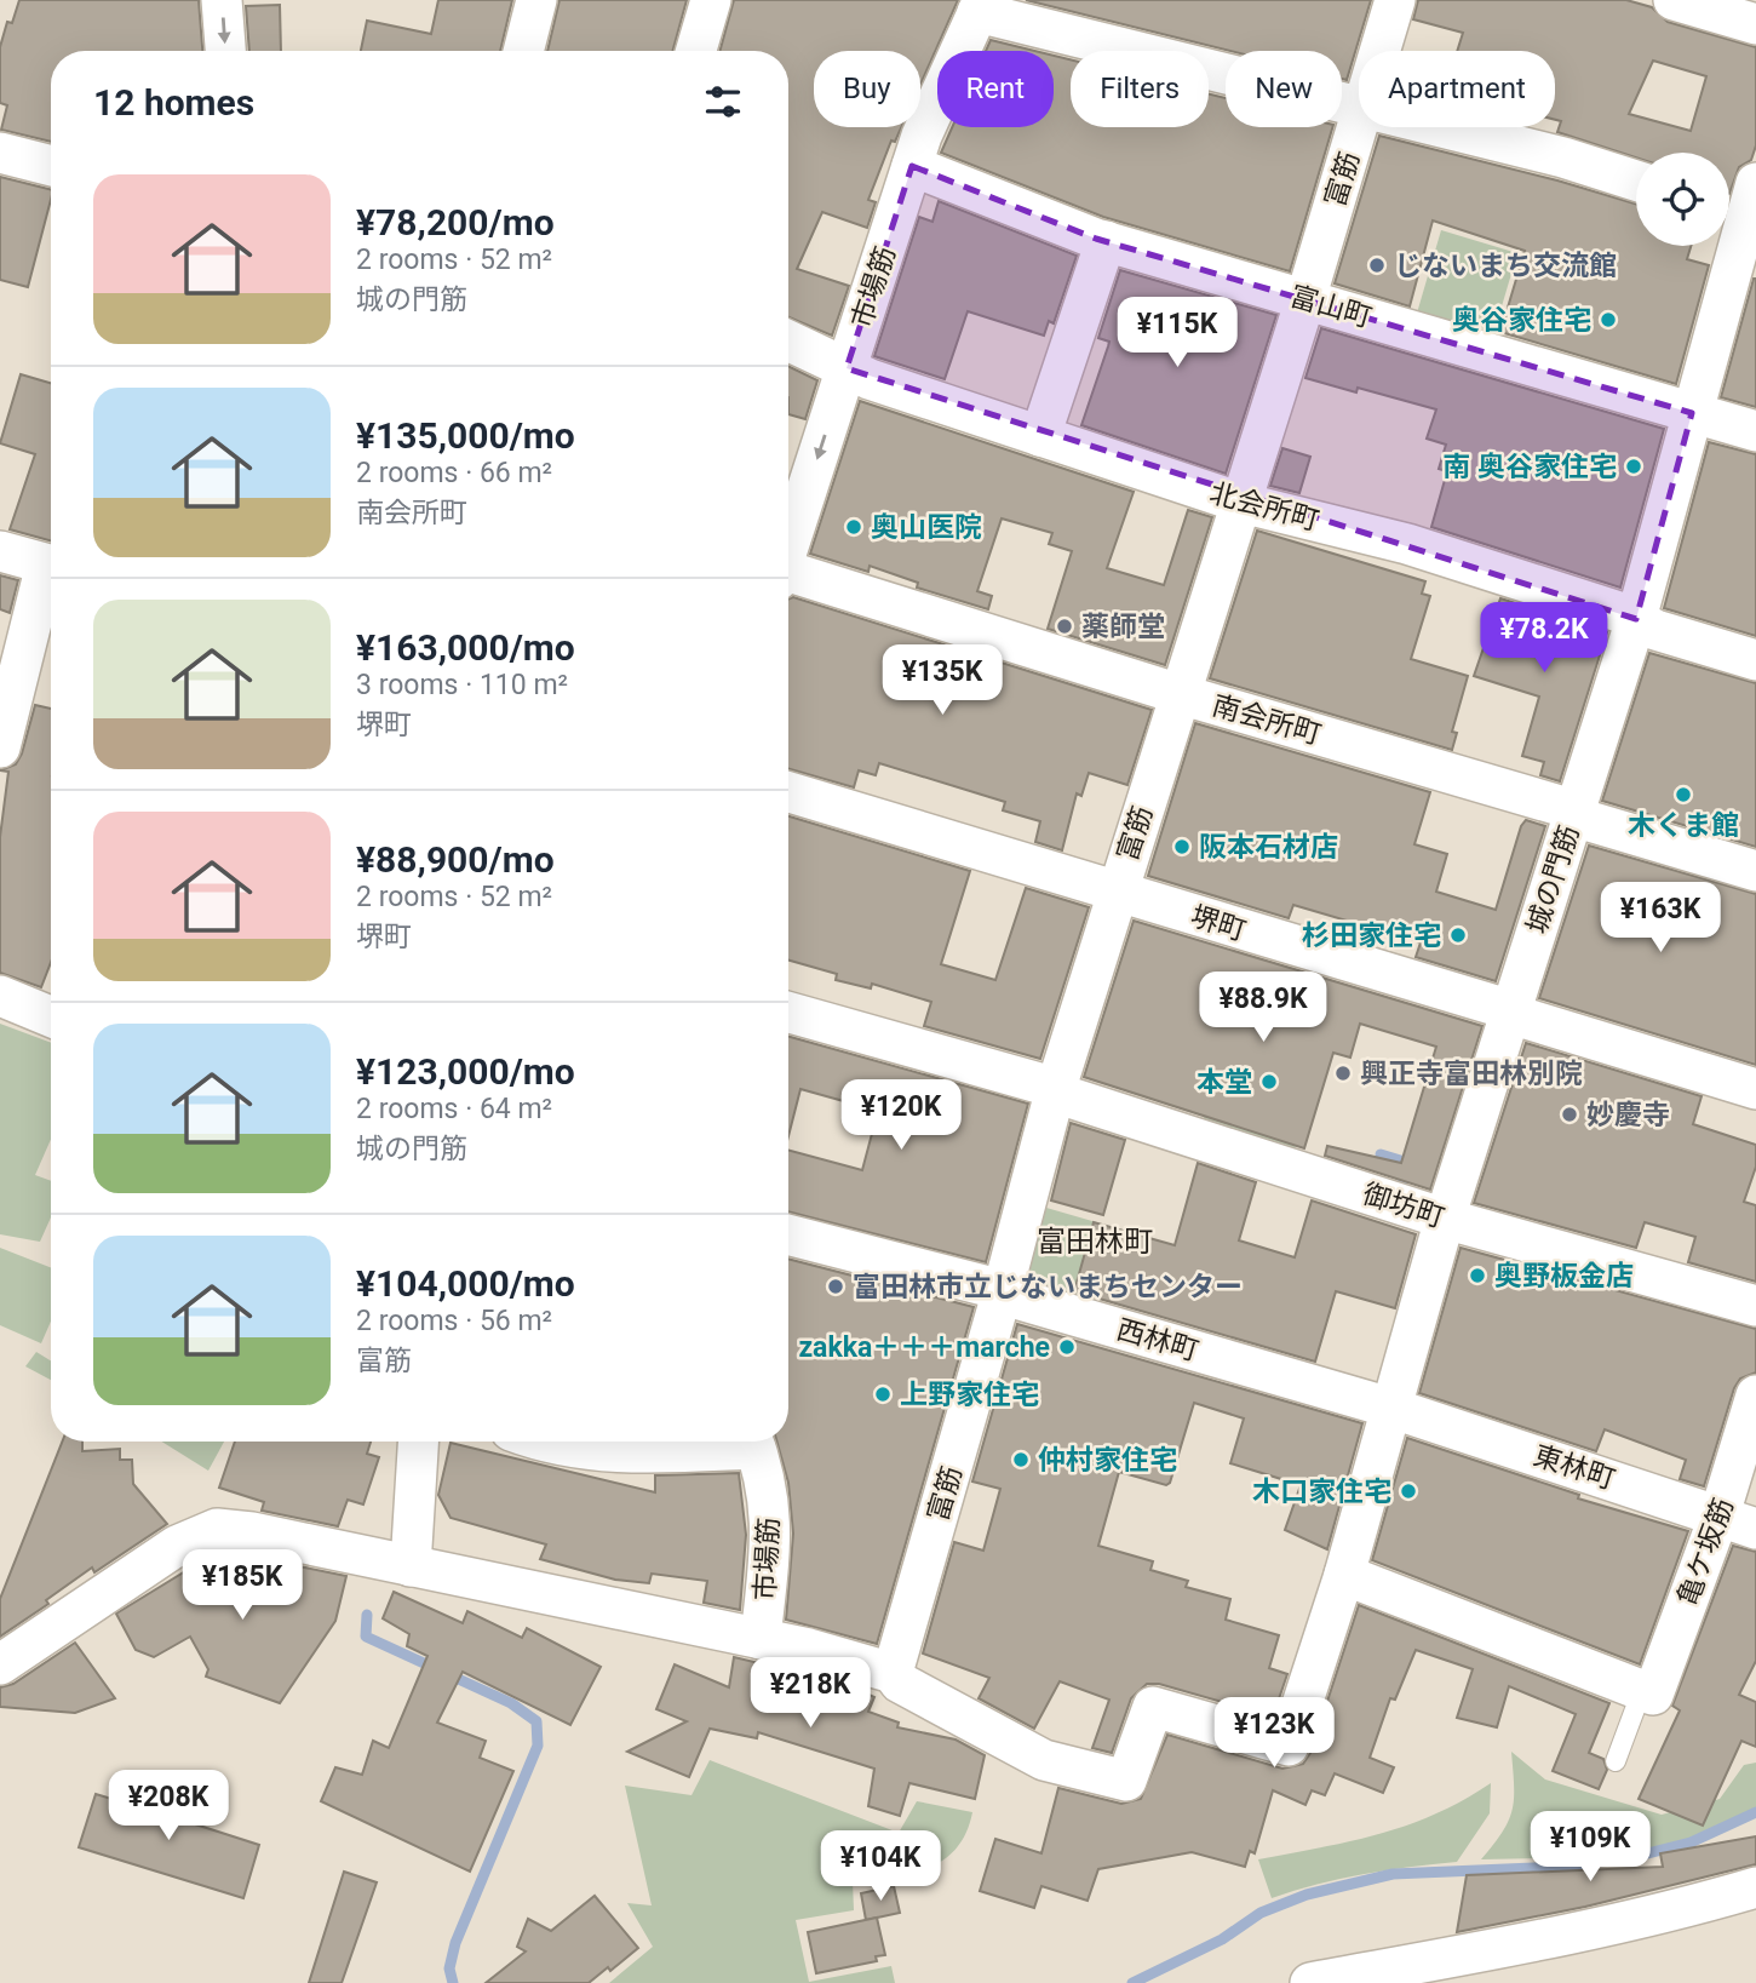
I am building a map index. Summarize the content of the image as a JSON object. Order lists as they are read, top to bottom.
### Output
{
  "streets": {
    "street": [
      "富筋",
      "市場筋",
      "富山町",
      "北会所町",
      "南会所町",
      "城の門筋",
      "堺町",
      "御坊町",
      "西林町",
      "東林町",
      "亀ケ坂筋"
    ]
  },
  "crossings": [
    ["富筋", "富山町"],
    ["富筋", "北会所町"],
    ["富筋", "南会所町"],
    ["富筋", "城の門筋"],
    ["富筋", "堺町"],
    ["富筋", "御坊町"],
    ["富筋", "西林町"],
    ["市場筋", "富山町"],
    ["市場筋", "北会所町"],
    ["富山町", "城の門筋"],
    ["北会所町", "城の門筋"],
    ["南会所町", "城の門筋"],
    ["城の門筋", "堺町"],
    ["城の門筋", "御坊町"],
    ["城の門筋", "西林町"],
    ["城の門筋", "東林町"],
    ["西林町", "東林町"],
    ["東林町", "亀ケ坂筋"]
  ],
  "districts": ["富田林町"],
  "places": [
    "じないまち交流館",
    "奥谷家住宅",
    "南 奥谷家住宅",
    "奥山医院",
    "薬師堂",
    "木くま館",
    "阪本石材店",
    "杉田家住宅",
    "興正寺富田林別院",
    "本堂",
    "妙慶寺",
    "奥野板金店",
    "富田林市立じないまちセンター",
    "zakka＋＋＋marche",
    "上野家住宅",
    "仲村家住宅",
    "木口家住宅"
  ],
  "page": {
    "chip": [
      "Buy",
      "Rent",
      "Filters",
      "New",
      "Apartment"
    ],
    "heading": "12 homes",
    "list": [
      {
        "name": "¥78,200/mo",
        "note": "2 rooms · 52 m² · 城の門筋"
      },
      {
        "name": "¥135,000/mo",
        "note": "2 rooms · 66 m² · 南会所町"
      },
      {
        "name": "¥163,000/mo",
        "note": "3 rooms · 110 m² · 堺町"
      },
      {
        "name": "¥88,900/mo",
        "note": "2 rooms · 52 m² · 堺町"
      },
      {
        "name": "¥123,000/mo",
        "note": "2 rooms · 64 m² · 城の門筋"
      },
      {
        "name": "¥104,000/mo",
        "note": "2 rooms · 56 m² · 富筋"
      }
    ],
    "price": [
      "¥115K",
      "¥78.2K",
      "¥135K",
      "¥163K",
      "¥88.9K",
      "¥120K",
      "¥185K",
      "¥218K",
      "¥123K",
      "¥208K",
      "¥109K",
      "¥104K"
    ]
  }
}
